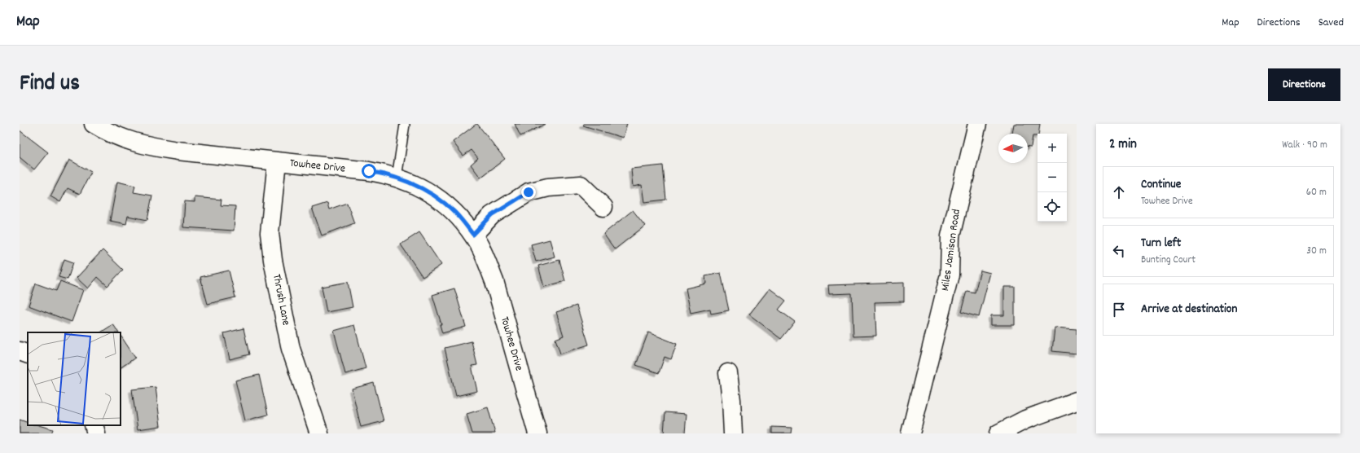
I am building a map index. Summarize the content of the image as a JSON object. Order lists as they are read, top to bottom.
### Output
{
  "streets": {
    "street": ["Towhee Drive", "Miles Jamison Road", "Thrush Lane"]
  },
  "crossings": [
    ["Towhee Drive", "Thrush Lane"]
  ],
  "north": "left",
  "page": {
    "header": "Map",
    "nav": ["Map", "Directions", "Saved"],
    "title": "Find us",
    "buttons": "Directions",
    "heading": ["2 min", "Walk · 90 m"],
    "map_buttons": ["+", "−"],
    "list": [
      ["Continue", "Towhee Drive", "60 m"],
      ["Turn left", "Bunting Court", "30 m"],
      "Arrive at destination"
    ]
  }
}
